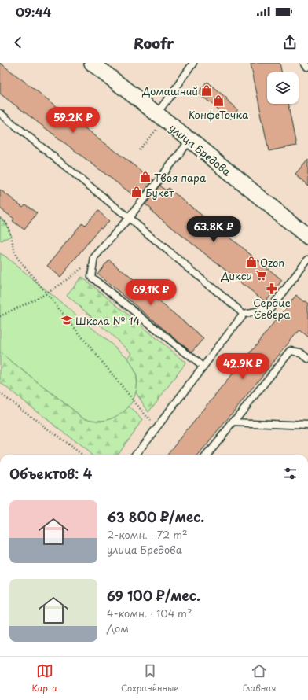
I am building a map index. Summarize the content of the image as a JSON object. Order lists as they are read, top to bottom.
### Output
{
  "streets": {
    "street": ["улица Бредова"]
  },
  "places": {
    "shop": [
      "Домашний",
      "КонфеТочка",
      "Твоя пара",
      "Букет",
      "Ozon"
    ],
    "supermarket": ["Дикси"],
    "pharmacy": ["Сердце Севера"],
    "school or university": ["Школа № 14"]
  },
  "page": {
    "status": "09:44",
    "header": "Roofr",
    "price": [
      "59.2K ₽",
      "63.8K ₽",
      "69.1K ₽",
      "42.9K ₽"
    ],
    "heading": "Объектов: 4",
    "list": [
      {
        "name": "63 800 ₽/мес.",
        "note": "2-комн. · 72 m² · улица Бредова"
      },
      {
        "name": "69 100 ₽/мес.",
        "note": "4-комн. · 104 m² · Дом"
      }
    ],
    "tabs": ["Карта", "Сохранённые", "Главная"]
  }
}
